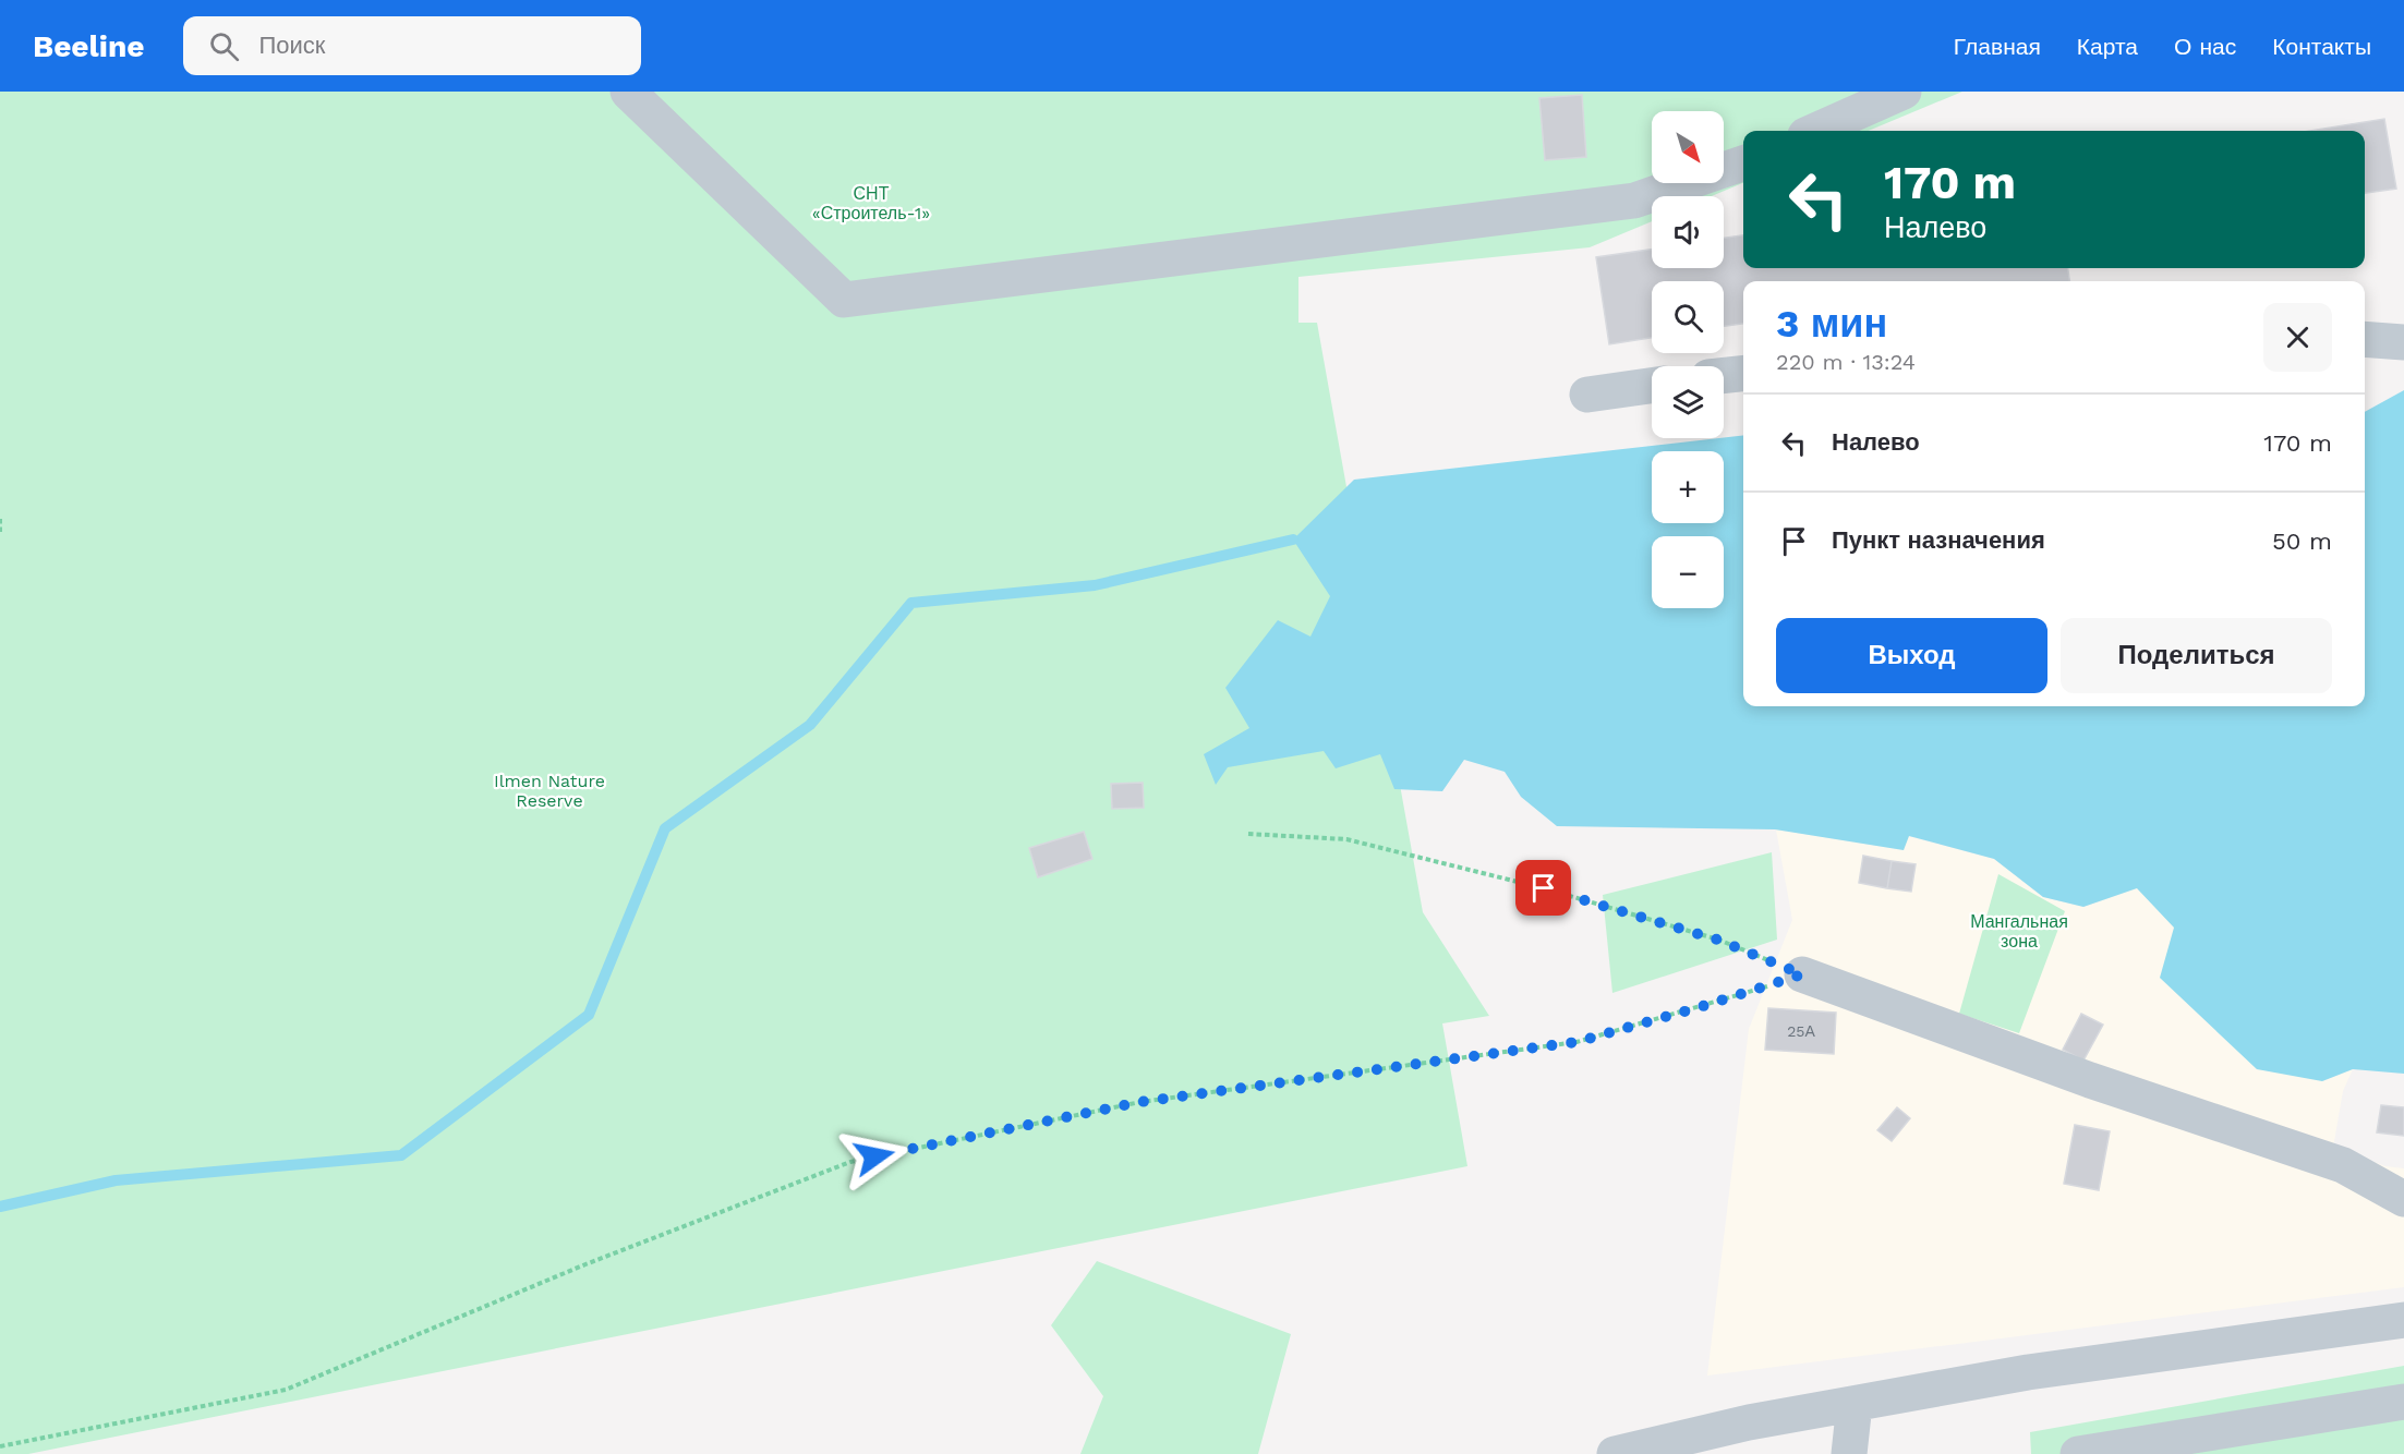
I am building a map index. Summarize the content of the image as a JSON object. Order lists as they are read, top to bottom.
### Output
{
  "parks": ["СНТ «Строитель-1»", "Ilmen Nature Reserve", "Мангальная зона"],
  "house_numbers": ["25А"],
  "north": "bottom right",
  "page": {
    "header": "Beeline",
    "search": "Поиск",
    "nav": [
      "Главная",
      "Карта",
      "О нас",
      "Контакты"
    ],
    "map_buttons": ["+", "−"],
    "turn": ["170 m", "Налево"],
    "heading": ["3 мин", "220 m · 13:24"],
    "list": [
      {
        "name": "Налево",
        "value": "170 m"
      },
      {
        "name": "Пункт назначения",
        "value": "50 m"
      }
    ],
    "buttons": ["Выход", "Поделиться"]
  }
}
